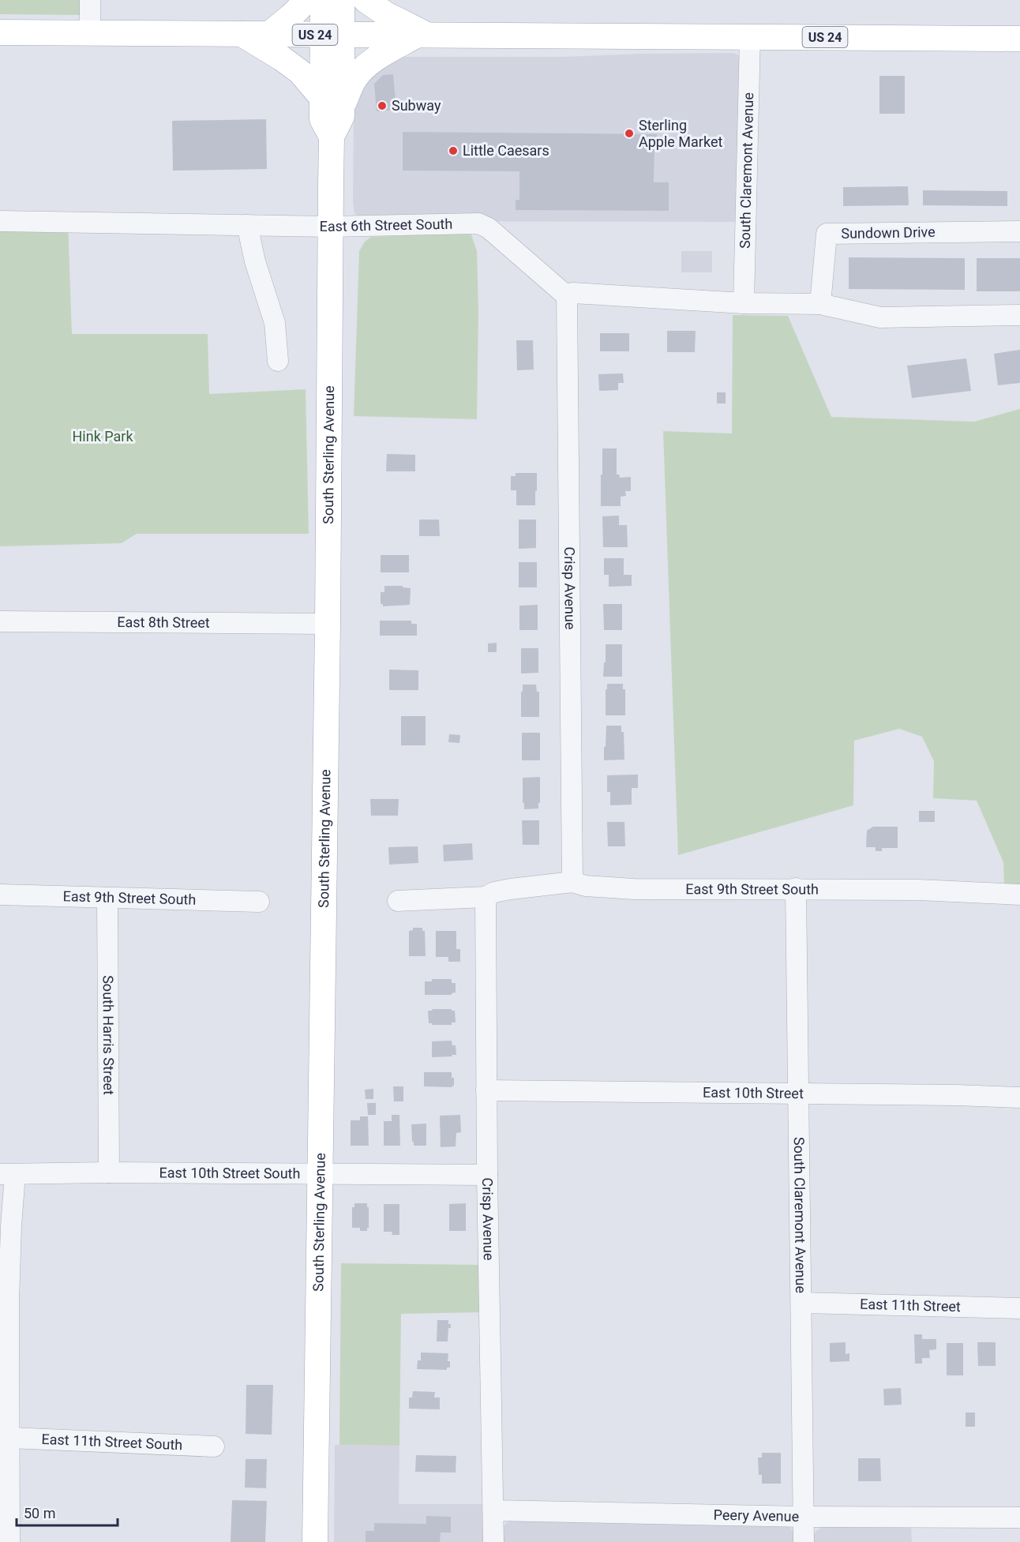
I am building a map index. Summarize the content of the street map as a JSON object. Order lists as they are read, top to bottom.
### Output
{
  "streets": {
    "main road": ["US 24", "South Sterling Avenue"],
    "street": [
      "South Claremont Avenue",
      "East 6th Street South",
      "Sundown Drive",
      "Crisp Avenue",
      "East 8th Street",
      "East 9th Street South",
      "South Harris Street",
      "East 10th Street",
      "East 10th Street South",
      "East 11th Street",
      "East 11th Street South",
      "Peery Avenue"
    ]
  },
  "crossings": [
    ["US 24", "South Claremont Avenue"],
    ["US 24", "South Sterling Avenue"],
    ["South Claremont Avenue", "East 9th Street South"],
    ["South Claremont Avenue", "East 10th Street"],
    ["South Claremont Avenue", "East 11th Street"],
    ["South Claremont Avenue", "Peery Avenue"],
    ["East 6th Street South", "South Sterling Avenue"],
    ["East 6th Street South", "Crisp Avenue"],
    ["South Sterling Avenue", "East 8th Street"],
    ["South Sterling Avenue", "East 10th Street South"],
    ["Crisp Avenue", "East 9th Street South"],
    ["Crisp Avenue", "East 10th Street"],
    ["Crisp Avenue", "East 10th Street South"],
    ["Crisp Avenue", "Peery Avenue"],
    ["East 9th Street South", "South Harris Street"],
    ["South Harris Street", "East 10th Street South"]
  ],
  "parks": ["Hink Park"],
  "places": ["Subway", "Sterling Apple Market", "Little Caesars"],
  "scale_bar": "50 m"
}
